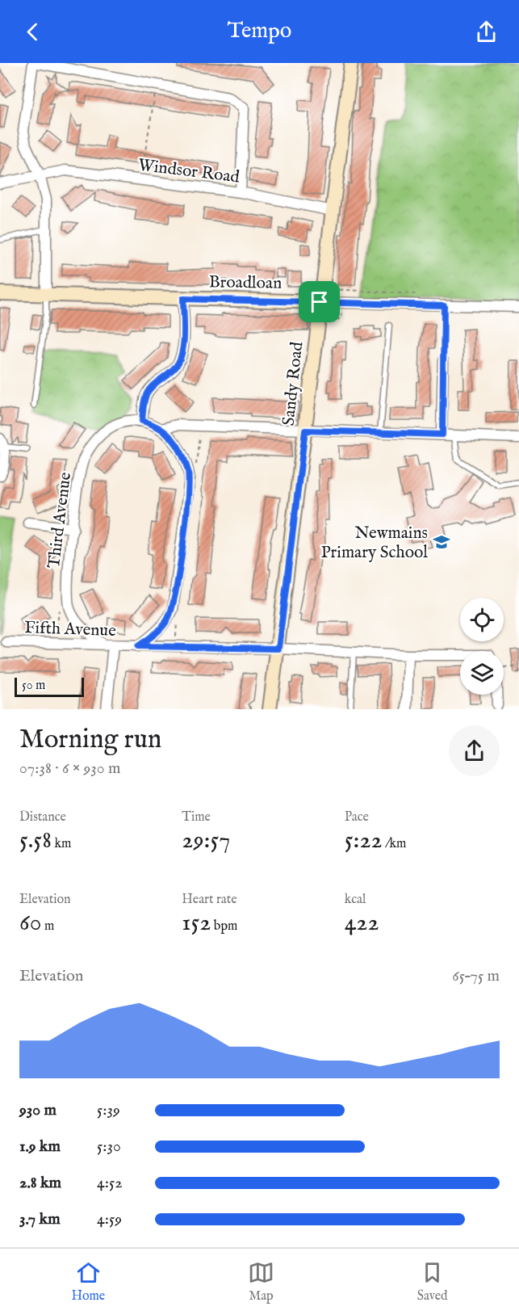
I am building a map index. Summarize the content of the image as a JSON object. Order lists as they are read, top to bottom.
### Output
{
  "streets": {
    "main road": ["Broadloan", "Sandy Road"],
    "street": ["Windsor Road", "Third Avenue", "Fifth Avenue"]
  },
  "crossings": [
    ["Windsor Road", "Sandy Road"],
    ["Broadloan", "Sandy Road"],
    ["Sandy Road", "Fifth Avenue"],
    ["Third Avenue", "Fifth Avenue"]
  ],
  "places": {
    "school or university": ["Newmains Primary School"]
  },
  "scale_bar": "50 m",
  "page": {
    "header": "Tempo",
    "scale": "50 m",
    "heading": ["Morning run", "07:38 · 6 × 930 m"],
    "stats": [
      ["Distance", "5.58 km"],
      ["Time", "29:57"],
      ["Pace", "5:22 /km"],
      ["Elevation", "60 m"],
      ["Heart rate", "152 bpm"],
      ["kcal", "422"]
    ],
    "chart": ["Elevation", "65–75 m"],
    "list": [
      {
        "name": "930 m",
        "note": "5:39"
      },
      {
        "name": "1.9 km",
        "note": "5:30"
      },
      {
        "name": "2.8 km",
        "note": "4:52"
      },
      {
        "name": "3.7 km",
        "note": "4:59"
      }
    ],
    "tabs": ["Home", "Map", "Saved"]
  }
}
